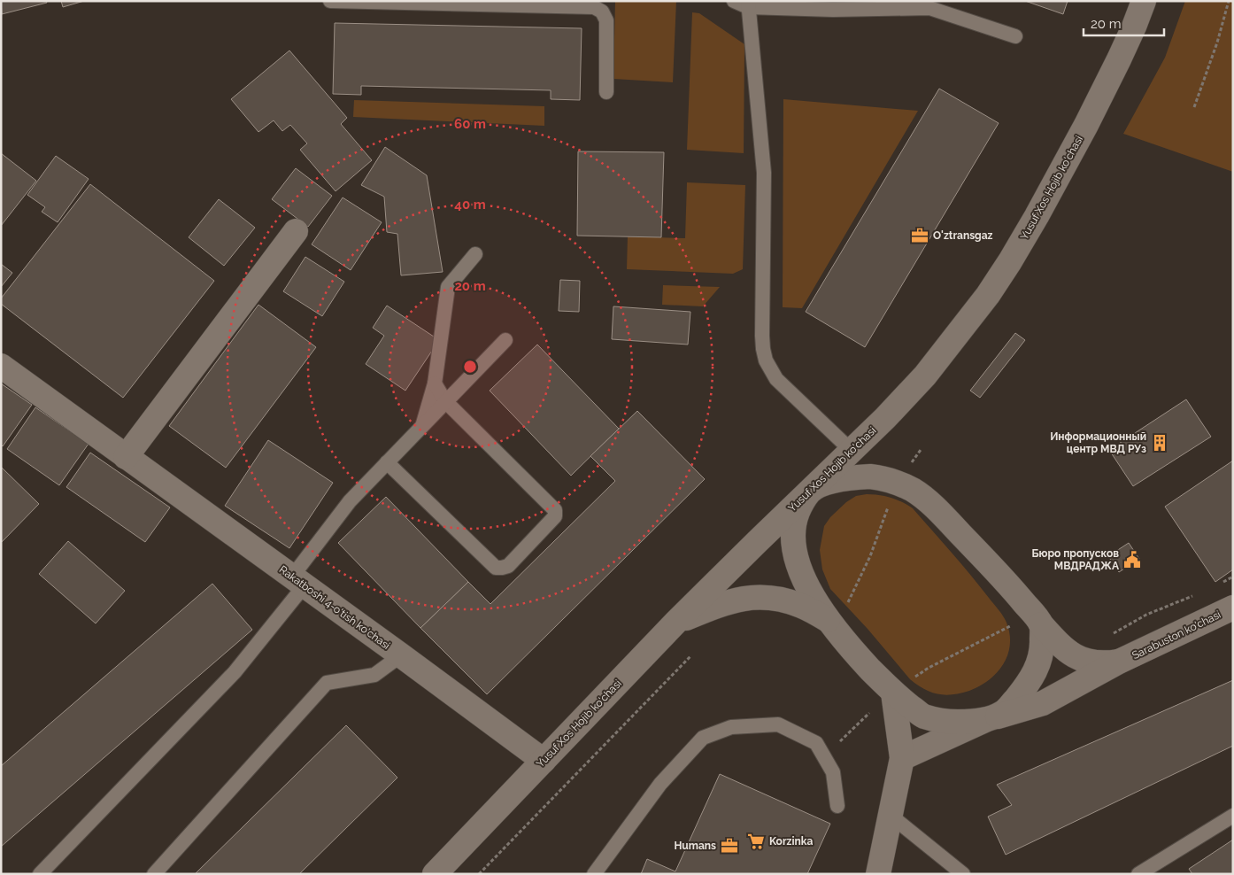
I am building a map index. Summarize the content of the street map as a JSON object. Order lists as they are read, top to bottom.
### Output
{
  "streets": {
    "main road": ["Yusuf Xos Hojib ko'chasi", "Rakatboshi 4-o'tish ko'chasi", "Sarabuston ko'chasi"]
  },
  "crossings": [
    ["Yusuf Xos Hojib ko'chasi", "Rakatboshi 4-o'tish ko'chasi"],
    ["Yusuf Xos Hojib ko'chasi", "Sarabuston ko'chasi"]
  ],
  "places": {
    "office": ["O'ztransgaz", "Humans"],
    "building": ["Информационный центр МВД РУз"],
    "public building": ["Бюро пропусков МВДРАДЖА"],
    "supermarket": ["Korzinka"]
  },
  "scale_bar": "20 m",
  "rings": ["60 m", "40 m", "20 m"]
}
